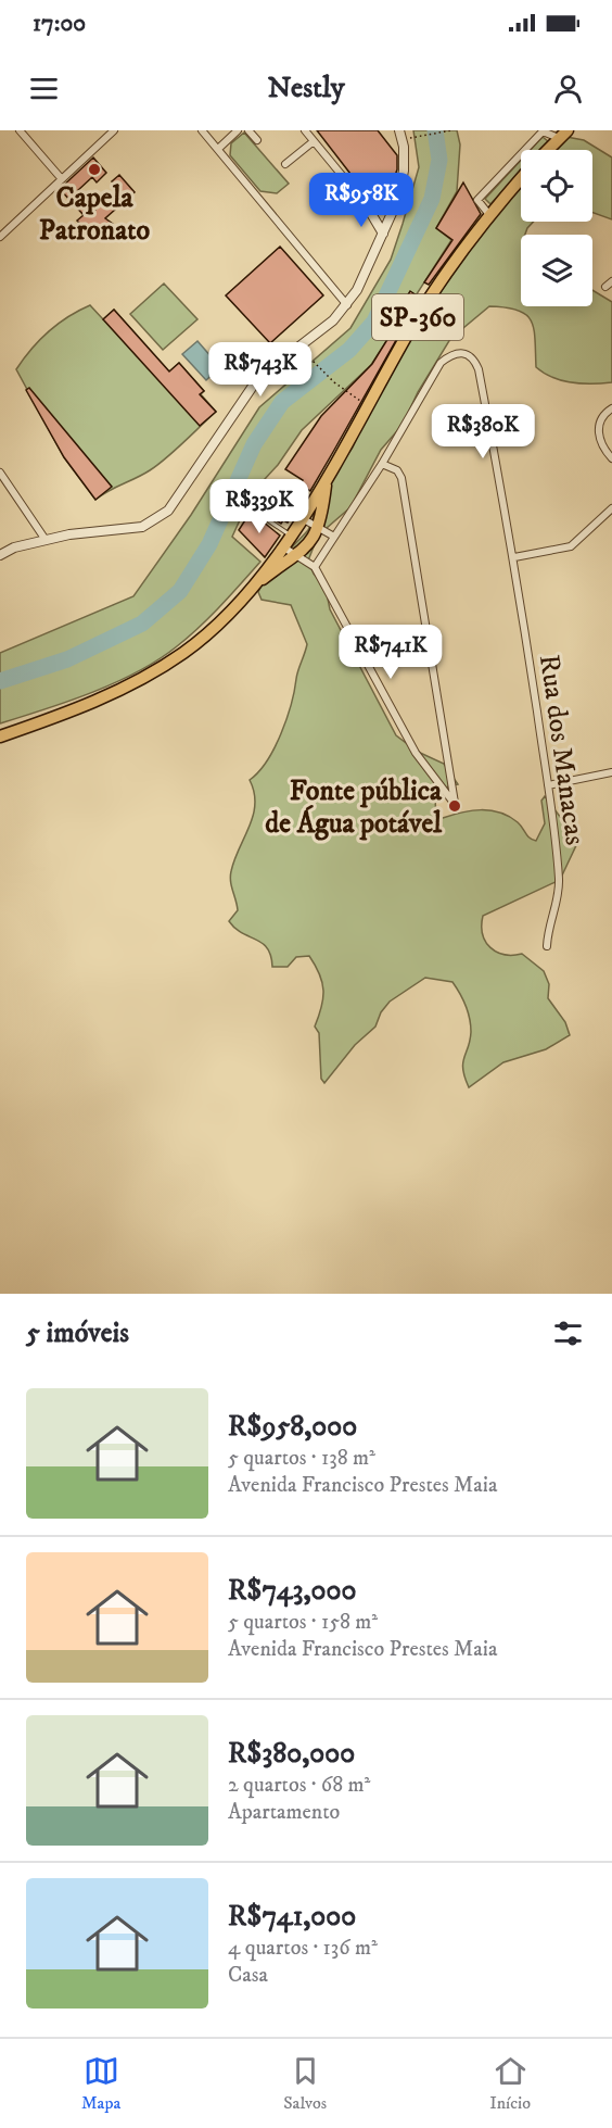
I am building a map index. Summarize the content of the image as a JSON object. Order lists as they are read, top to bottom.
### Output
{
  "streets": {
    "main road": ["SP-360"],
    "street": ["Rua dos Manacas"]
  },
  "places": ["Capela Patronato", "Fonte pública de Água potável"],
  "page": {
    "status": "17:00",
    "header": "Nestly",
    "price": [
      "R$958K",
      "R$743K",
      "R$380K",
      "R$339K",
      "R$741K"
    ],
    "heading": "5 imóveis",
    "list": [
      {
        "name": "R$958,000",
        "note": "5 quartos · 138 m² · Avenida Francisco Prestes Maia"
      },
      {
        "name": "R$743,000",
        "note": "5 quartos · 158 m² · Avenida Francisco Prestes Maia"
      },
      {
        "name": "R$380,000",
        "note": "2 quartos · 68 m² · Apartamento"
      },
      {
        "name": "R$741,000",
        "note": "4 quartos · 136 m² · Casa"
      }
    ],
    "tabs": ["Mapa", "Salvos", "Início"]
  }
}
